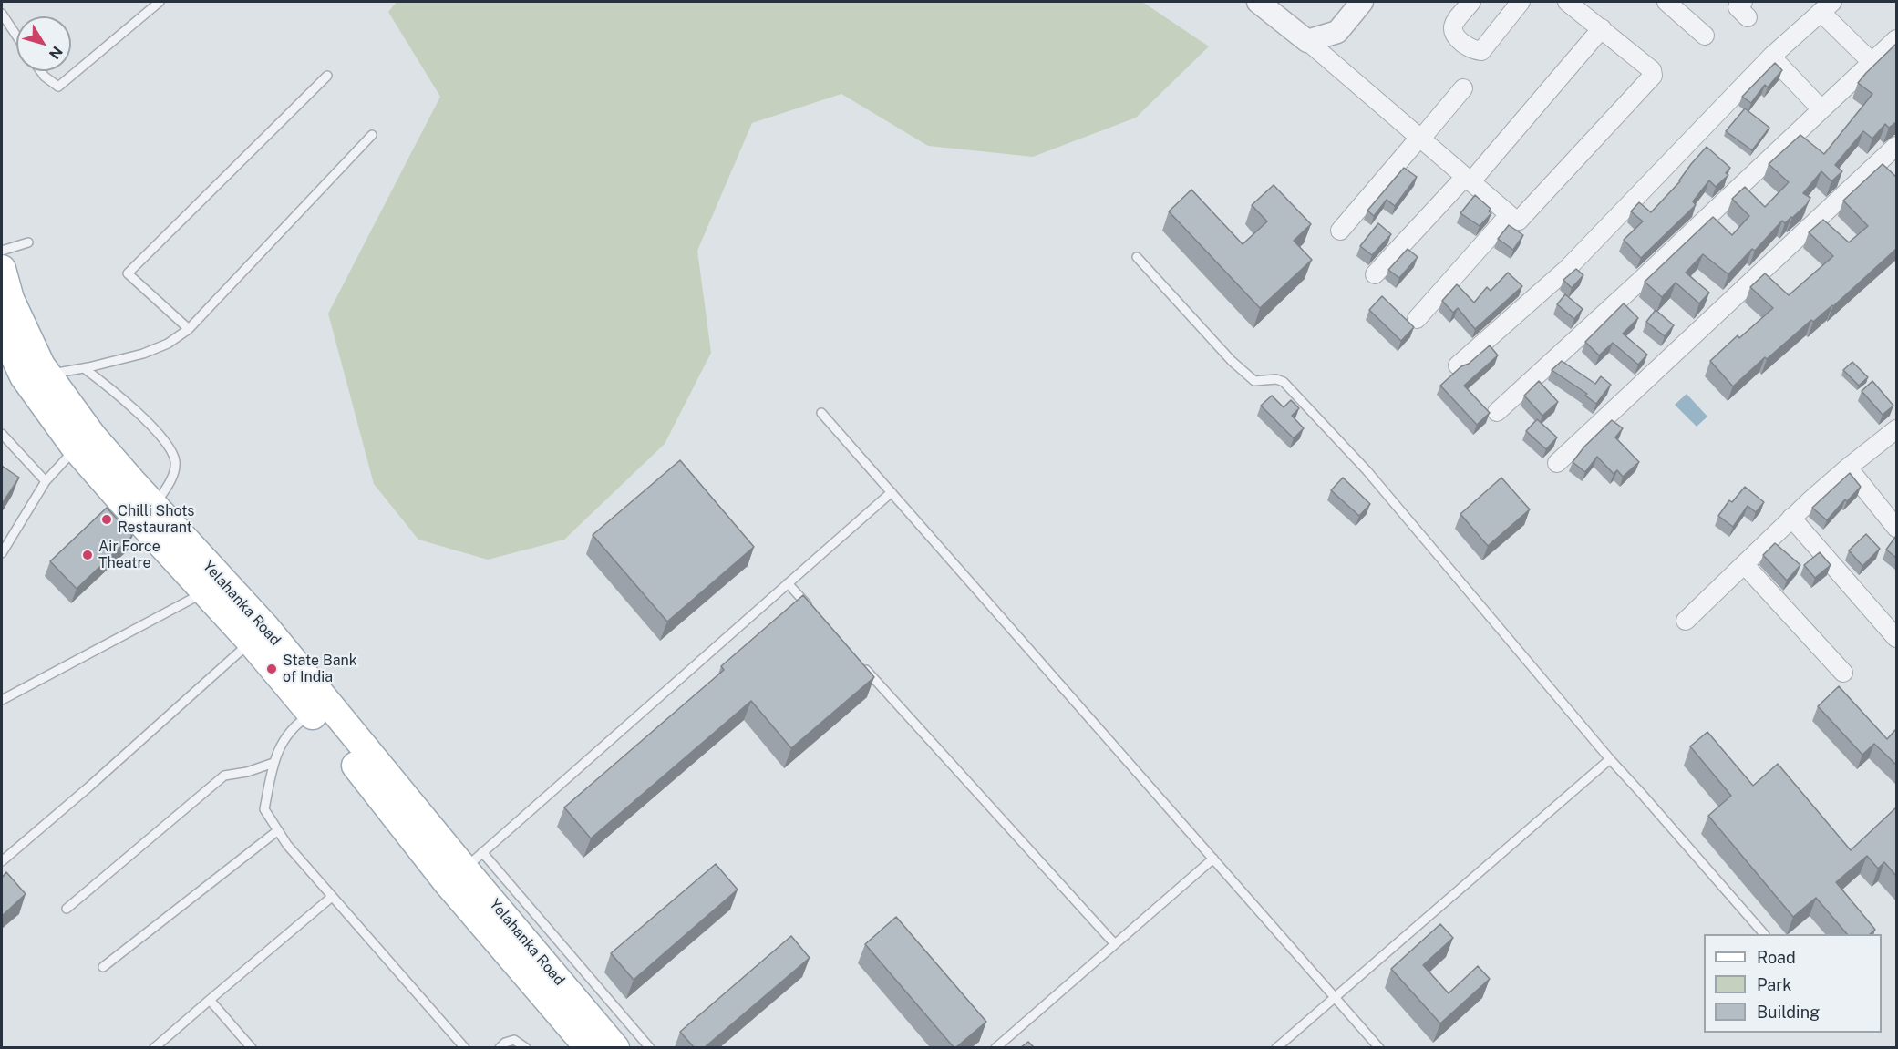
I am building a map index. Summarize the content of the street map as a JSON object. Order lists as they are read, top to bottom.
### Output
{
  "streets": {
    "main road": ["Yelahanka Road"]
  },
  "places": ["Chilli Shots Restaurant", "Air Force Theatre", "State Bank of India"],
  "legend": ["Road", "Park", "Building"],
  "north": "bottom right"
}
